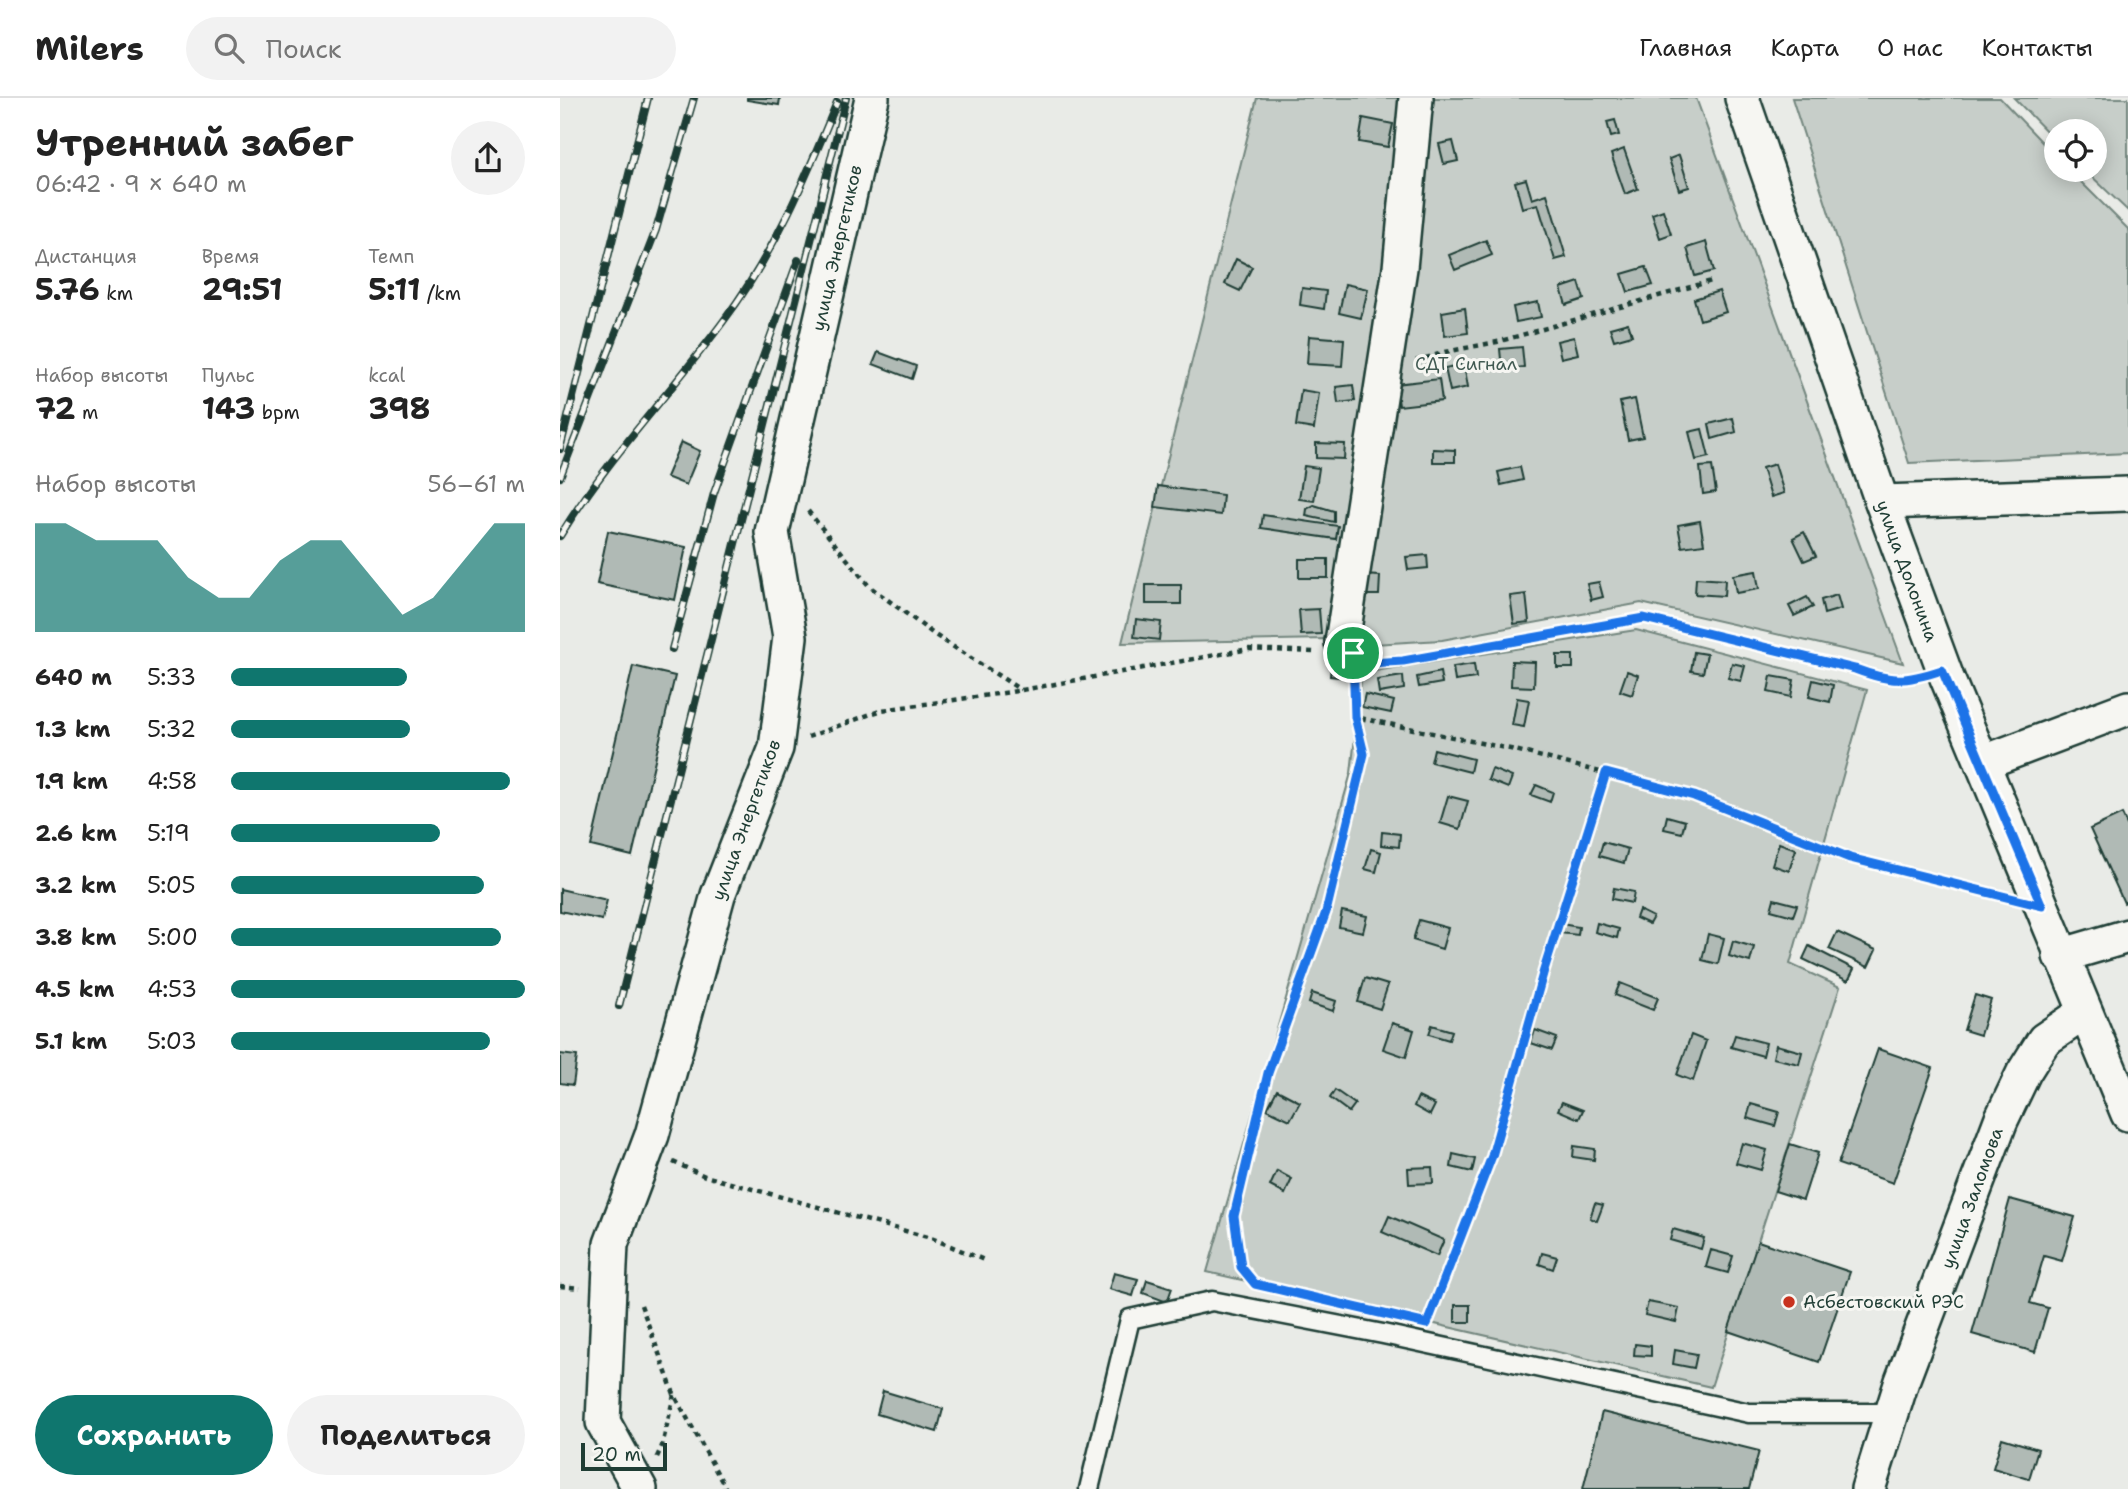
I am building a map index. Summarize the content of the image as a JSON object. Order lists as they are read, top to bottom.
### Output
{
  "streets": {
    "street": ["улица Энергетиков", "улица Долонина", "улица Заломова"]
  },
  "crossings": [
    ["улица Долонина", "улица Заломова"]
  ],
  "parks": ["СДТ Сигнал"],
  "places": ["Асбестовский РЭС"],
  "scale_bar": "20 m",
  "page": {
    "header": "Milers",
    "search": "Поиск",
    "nav": [
      "Главная",
      "Карта",
      "О нас",
      "Контакты"
    ],
    "heading": ["Утренний забег", "06:42 · 9 × 640 m"],
    "stats": [
      ["Дистанция", "5.76 km"],
      ["Время", "29:51"],
      ["Темп", "5:11 /km"],
      ["Набор высоты", "72 m"],
      ["Пульс", "143 bpm"],
      ["kcal", "398"]
    ],
    "chart": ["Набор высоты", "56–61 m"],
    "list": [
      {
        "name": "640 m",
        "note": "5:33"
      },
      {
        "name": "1.3 km",
        "note": "5:32"
      },
      {
        "name": "1.9 km",
        "note": "4:58"
      },
      {
        "name": "2.6 km",
        "note": "5:19"
      },
      {
        "name": "3.2 km",
        "note": "5:05"
      },
      {
        "name": "3.8 km",
        "note": "5:00"
      },
      {
        "name": "4.5 km",
        "note": "4:53"
      },
      {
        "name": "5.1 km",
        "note": "5:03"
      }
    ],
    "buttons": ["Сохранить", "Поделиться"],
    "scale": "20 m"
  }
}
